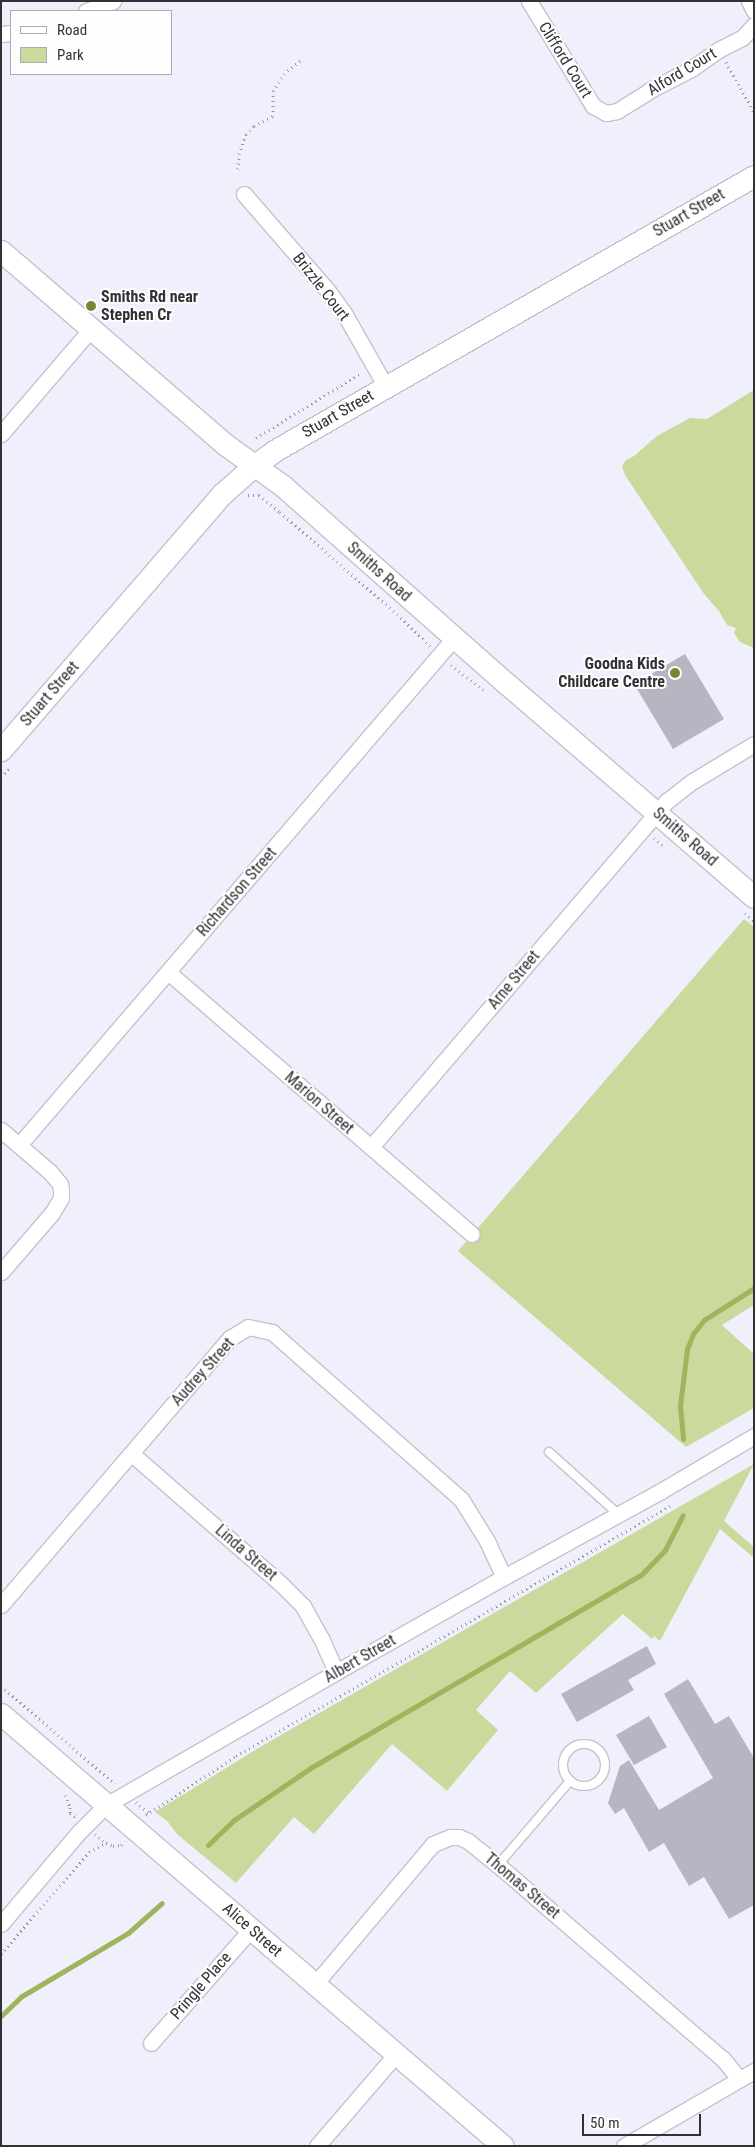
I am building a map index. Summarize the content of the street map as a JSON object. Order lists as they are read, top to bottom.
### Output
{
  "streets": {
    "street": [
      "Clifford Court",
      "Alford Court",
      "Stuart Street",
      "Brizzle Court",
      "Smiths Road",
      "Richardson Street",
      "Arne Street",
      "Marion Street",
      "Audrey Street",
      "Linda Street",
      "Albert Street",
      "Thomas Street",
      "Alice Street",
      "Pringle Place"
    ]
  },
  "crossings": [
    ["Clifford Court", "Alford Court"],
    ["Stuart Street", "Brizzle Court"],
    ["Stuart Street", "Smiths Road"],
    ["Smiths Road", "Richardson Street"],
    ["Smiths Road", "Arne Street"],
    ["Richardson Street", "Marion Street"],
    ["Arne Street", "Marion Street"],
    ["Audrey Street", "Linda Street"],
    ["Audrey Street", "Albert Street"],
    ["Linda Street", "Albert Street"],
    ["Albert Street", "Alice Street"],
    ["Thomas Street", "Alice Street"],
    ["Alice Street", "Pringle Place"]
  ],
  "places": ["Smiths Rd near Stephen Cr", "Goodna Kids Childcare Centre"],
  "legend": ["Road", "Park"],
  "scale_bar": "50 m"
}
